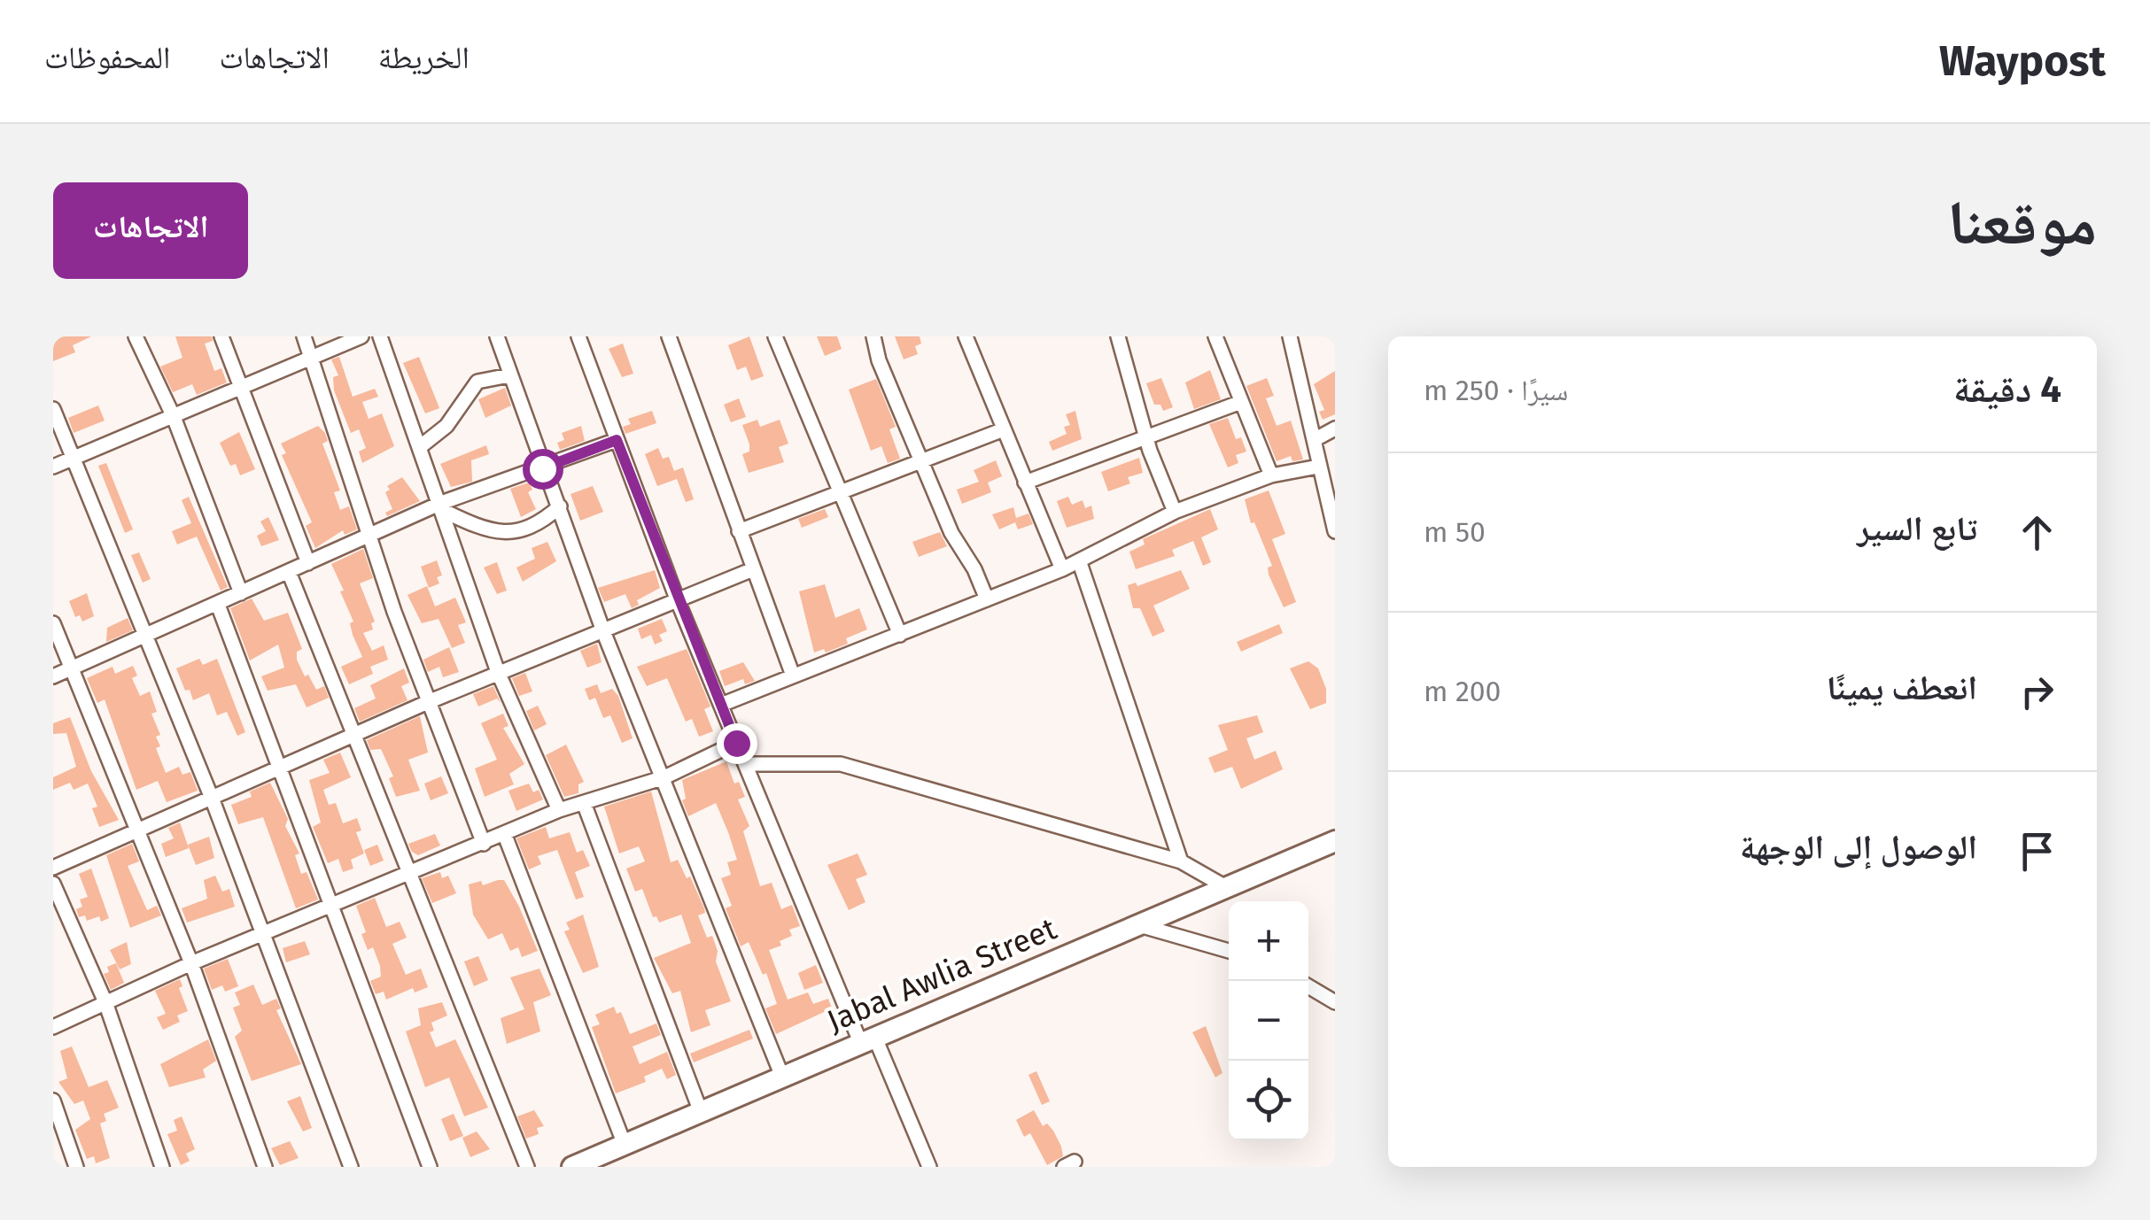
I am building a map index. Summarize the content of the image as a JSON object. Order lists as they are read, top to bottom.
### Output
{
  "streets": {
    "highway": ["Jabal Awlia Street"]
  },
  "page": {
    "header": "Waypost",
    "nav": ["الخريطة", "الاتجاهات", "المحفوظات"],
    "title": "موقعنا",
    "buttons": "الاتجاهات",
    "heading": ["4 دقيقة", "سيرًا · 250 m"],
    "list": [
      ["تابع السير", "50 m"],
      ["انعطف يمينًا", "200 m"],
      "الوصول إلى الوجهة"
    ],
    "map_buttons": ["+", "−"]
  }
}
